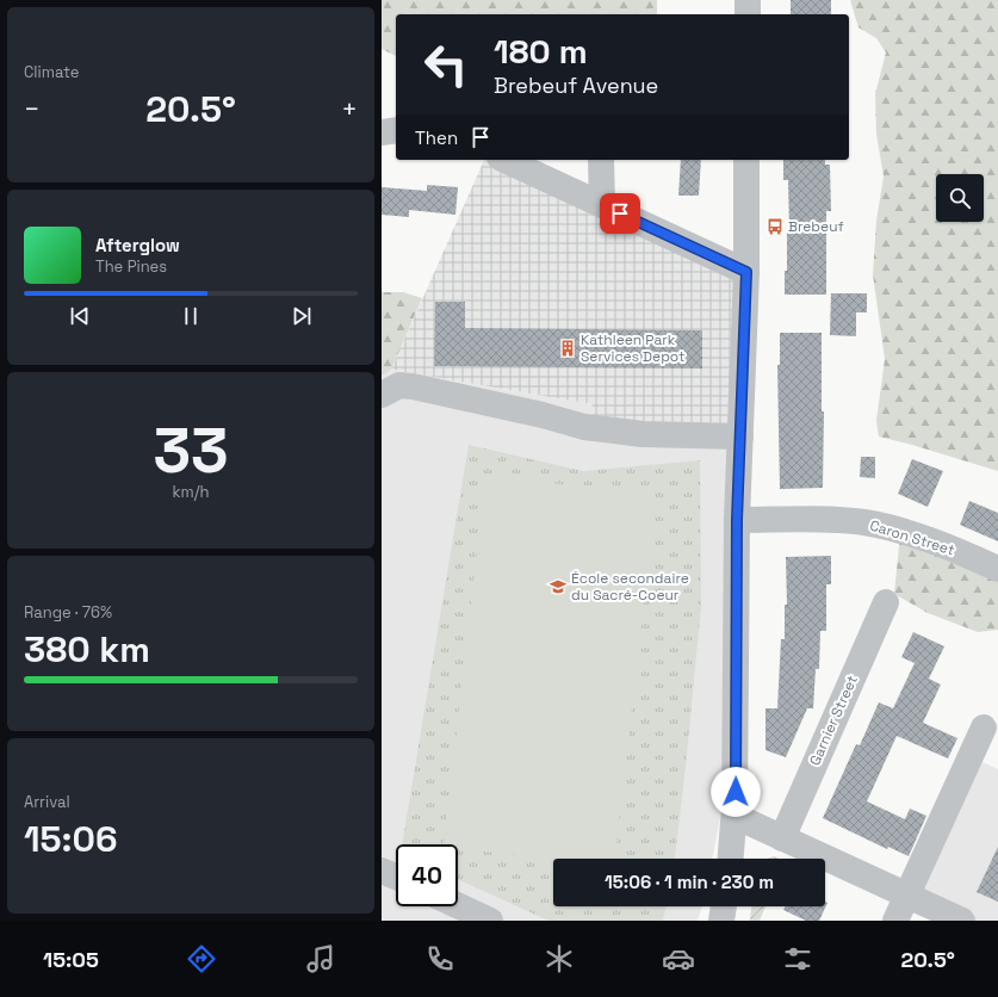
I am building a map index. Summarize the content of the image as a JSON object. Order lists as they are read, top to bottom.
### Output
{
  "streets": {
    "street": ["Caron Street", "Garnier Street"]
  },
  "places": {
    "bus stop": ["Brebeuf"],
    "building": ["Kathleen Park Services Depot"],
    "school or university": ["École secondaire du Sacré-Coeur"]
  },
  "page": {
    "tile": [
      "Climate",
      ["33", "km/h"],
      ["Range · 76%", "380 km"],
      ["Arrival", "15:06"]
    ],
    "turn": ["180 m", "Brebeuf Avenue"],
    "heat": ["−", "20.5°", "+"],
    "then": "Then",
    "song": ["Afterglow", "The Pines"],
    "limit": "40",
    "trip": "15:06 · 1 min · 230 m",
    "tabs": ["15:05", "20.5°"]
  }
}
